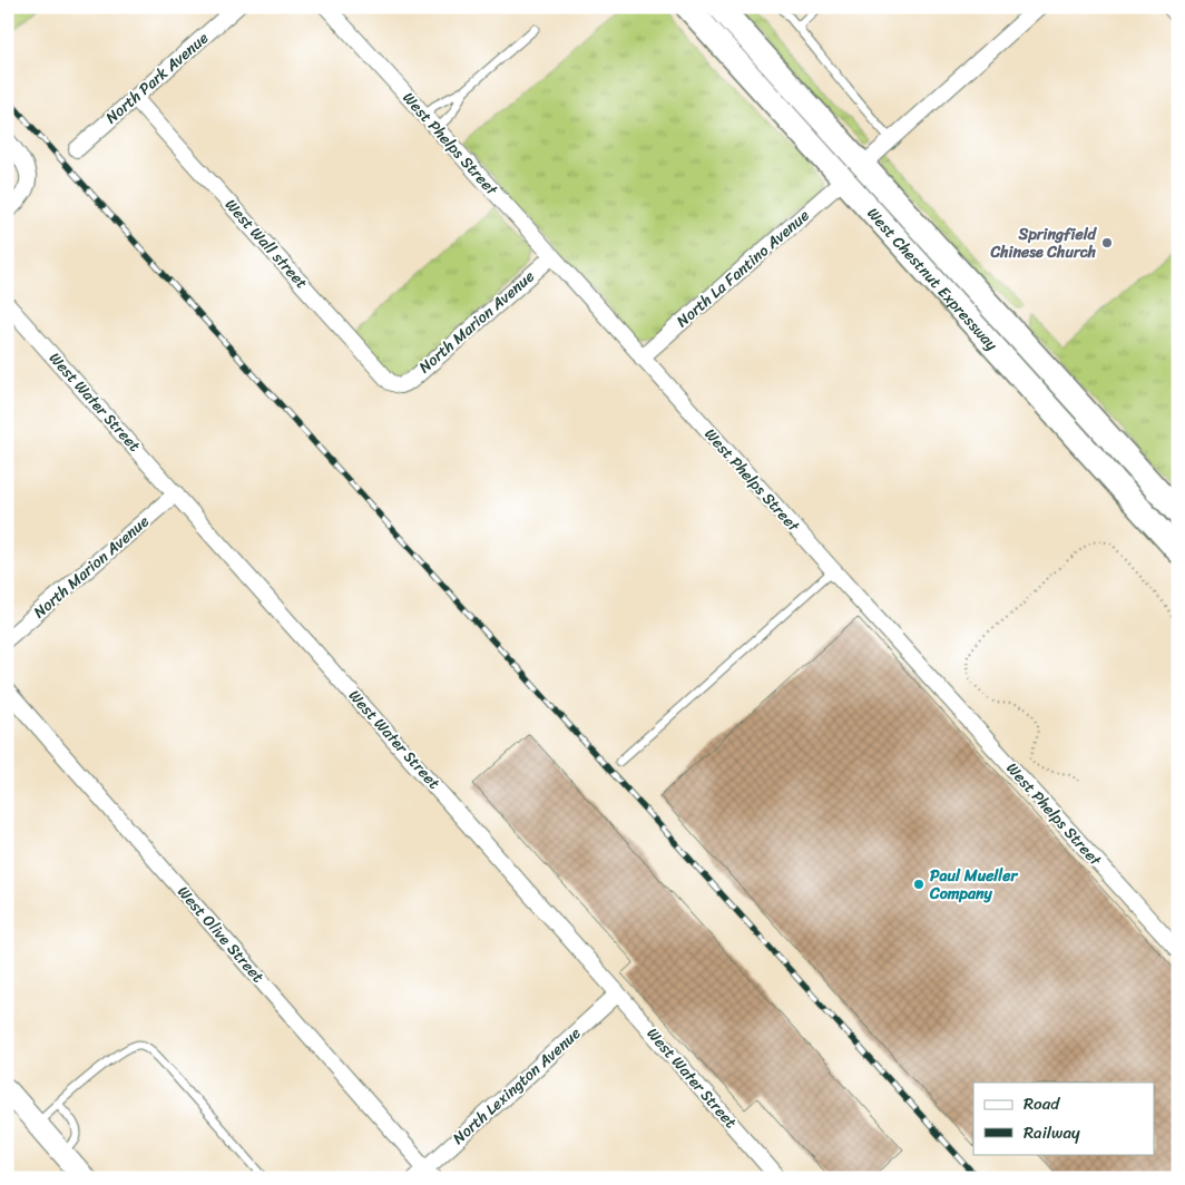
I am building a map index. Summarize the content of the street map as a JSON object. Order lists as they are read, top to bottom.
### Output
{
  "streets": {
    "main road": ["West Chestnut Expressway"],
    "street": [
      "North Park Avenue",
      "West Phelps Street",
      "West Wall street",
      "North La Fantino Avenue",
      "North Marion Avenue",
      "West Water Street",
      "West Olive Street",
      "North Lexington Avenue"
    ]
  },
  "crossings": [
    ["North Park Avenue", "West Wall street"],
    ["West Phelps Street", "North La Fantino Avenue"],
    ["West Phelps Street", "North Marion Avenue"],
    ["West Wall street", "North Marion Avenue"],
    ["North La Fantino Avenue", "West Chestnut Expressway"],
    ["North Marion Avenue", "West Water Street"],
    ["West Water Street", "North Lexington Avenue"],
    ["West Olive Street", "North Lexington Avenue"]
  ],
  "places": ["Springfield Chinese Church", "Paul Mueller Company"],
  "legend": ["Road", "Railway"]
}
